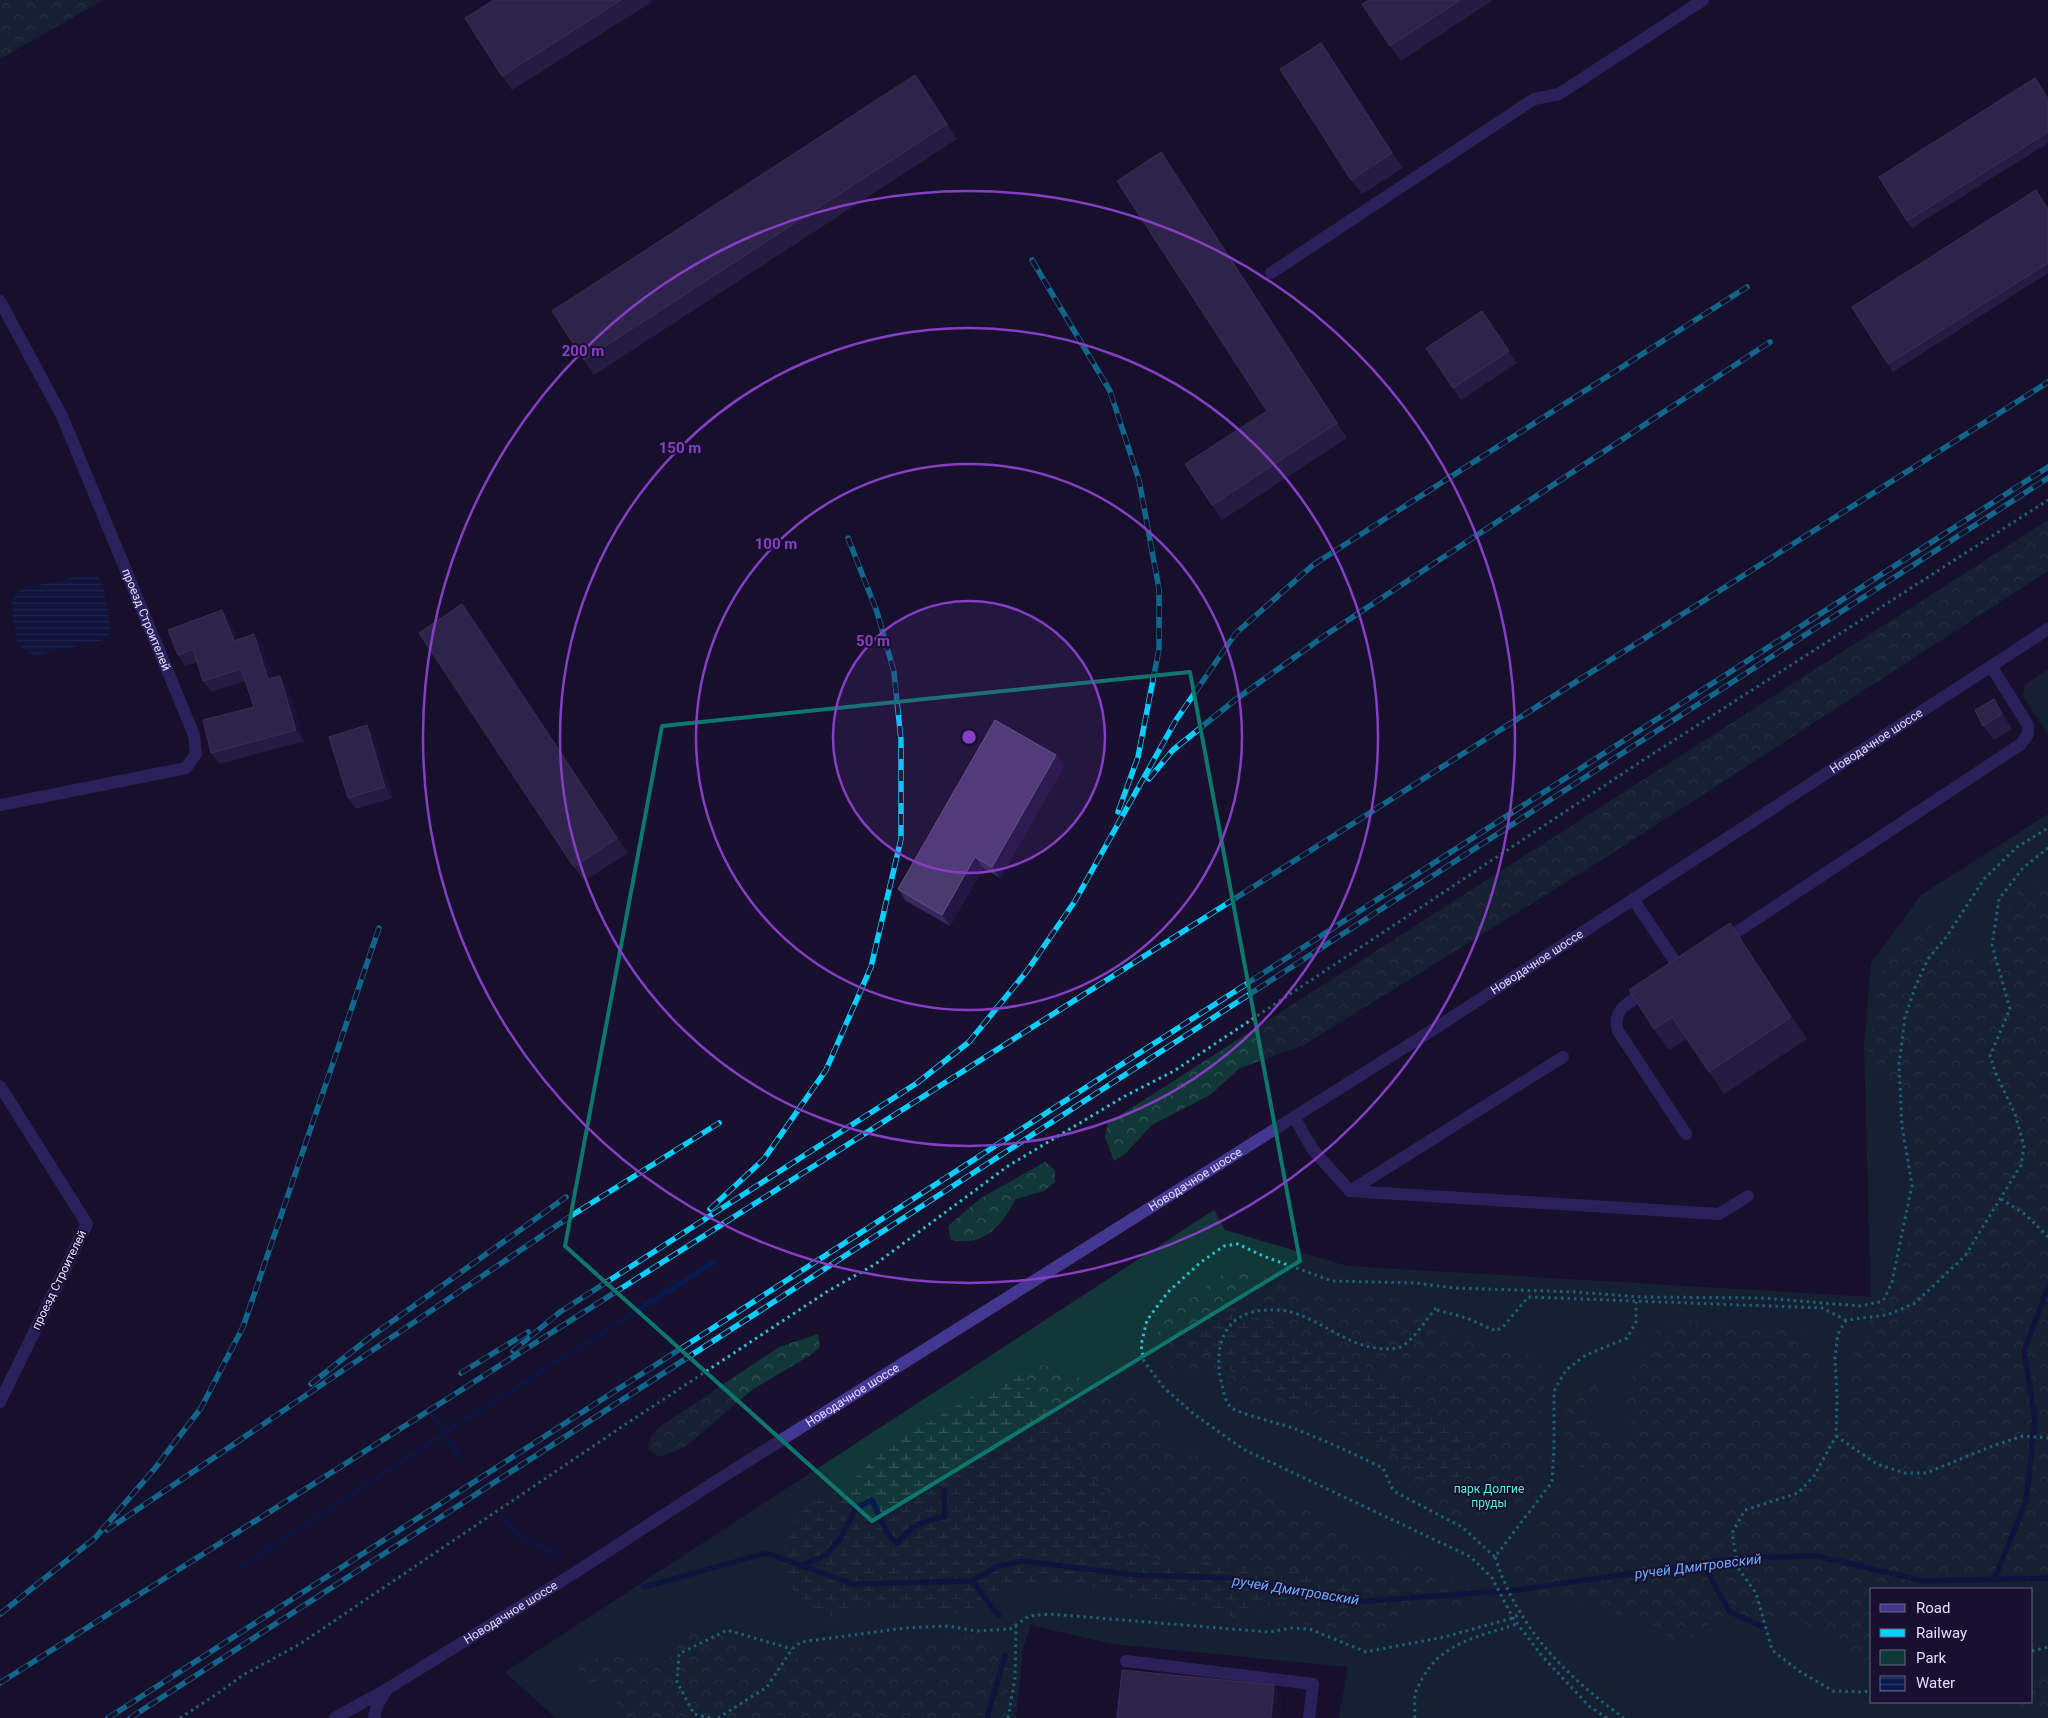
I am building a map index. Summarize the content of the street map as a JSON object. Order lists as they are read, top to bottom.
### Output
{
  "streets": {
    "street": ["проезд Строителей", "Новодачное шоссе"]
  },
  "water": ["ручей Дмитровский"],
  "parks": ["парк Долгие пруды"],
  "legend": [
    "Road",
    "Railway",
    "Park",
    "Water"
  ],
  "rings": [
    "200 m",
    "150 m",
    "100 m",
    "50 m"
  ]
}
